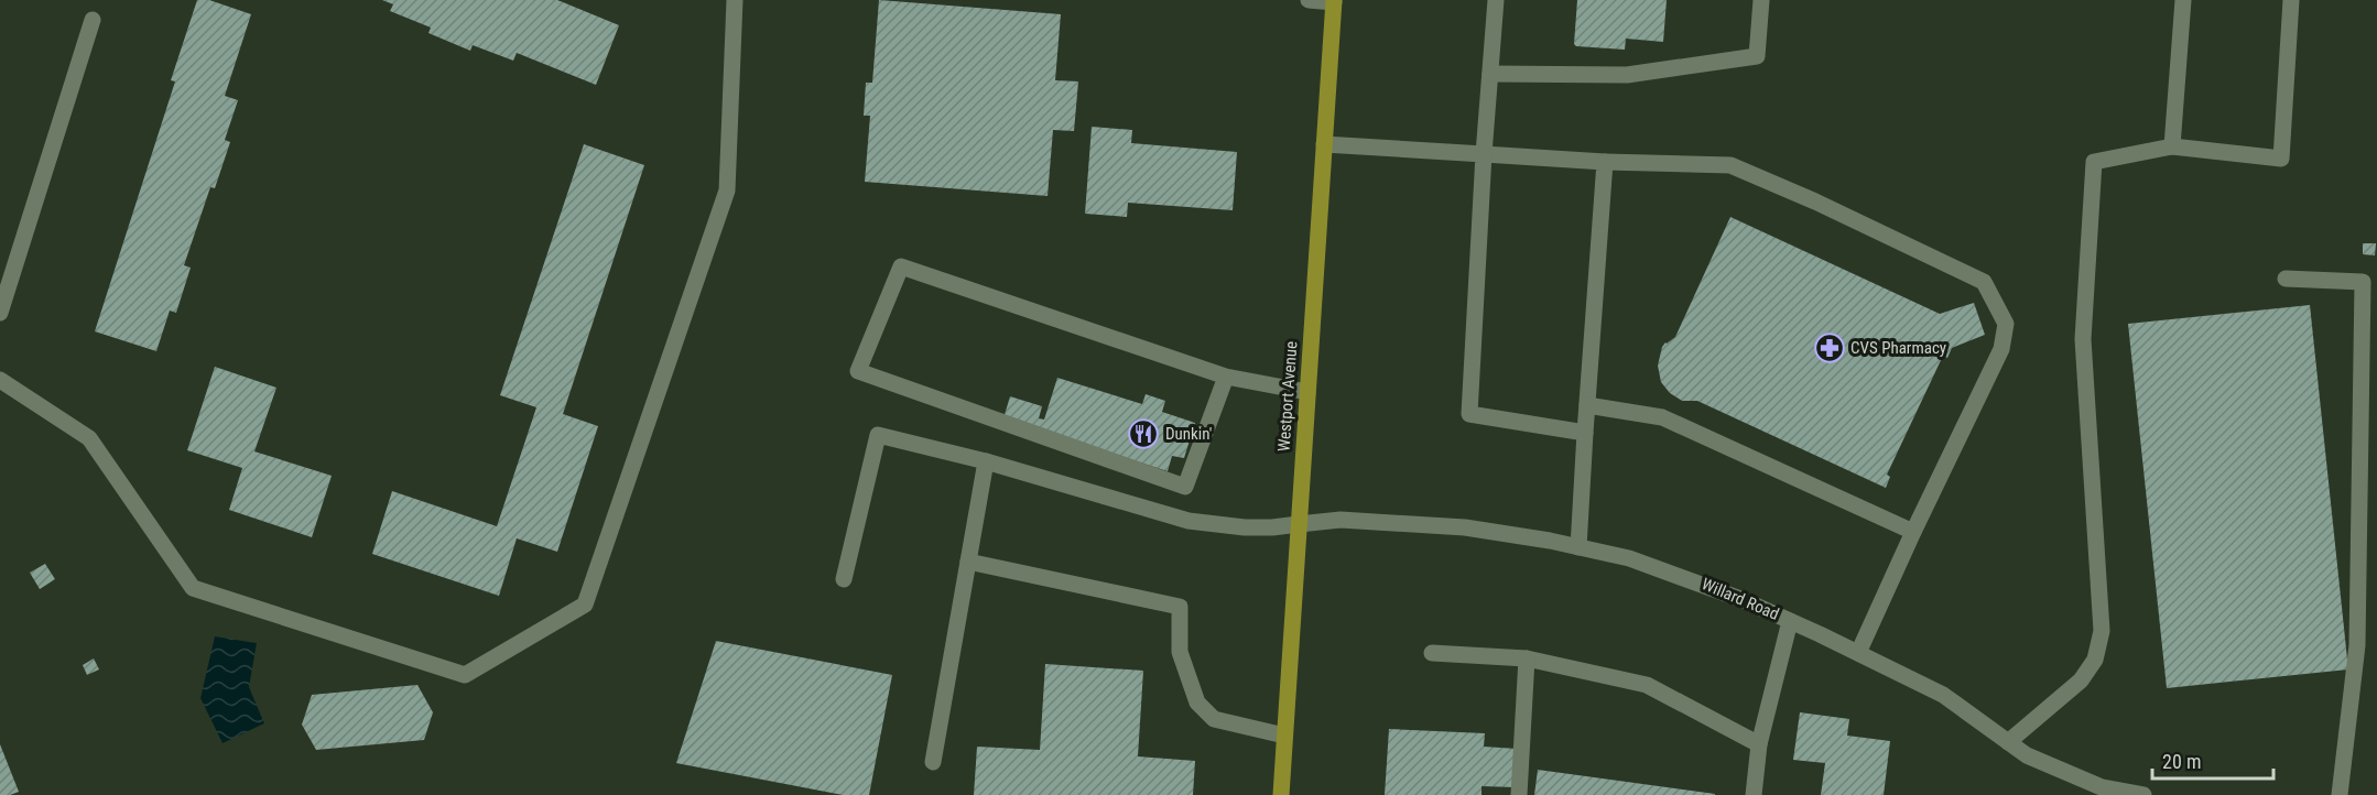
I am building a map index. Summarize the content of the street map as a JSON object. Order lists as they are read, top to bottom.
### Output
{
  "streets": {
    "main road": ["Westport Avenue"],
    "street": ["Willard Road"]
  },
  "crossings": [
    ["Westport Avenue", "Willard Road"]
  ],
  "places": {
    "pharmacy": ["CVS Pharmacy"],
    "restaurant": ["Dunkin'"]
  },
  "scale_bar": "20 m"
}
